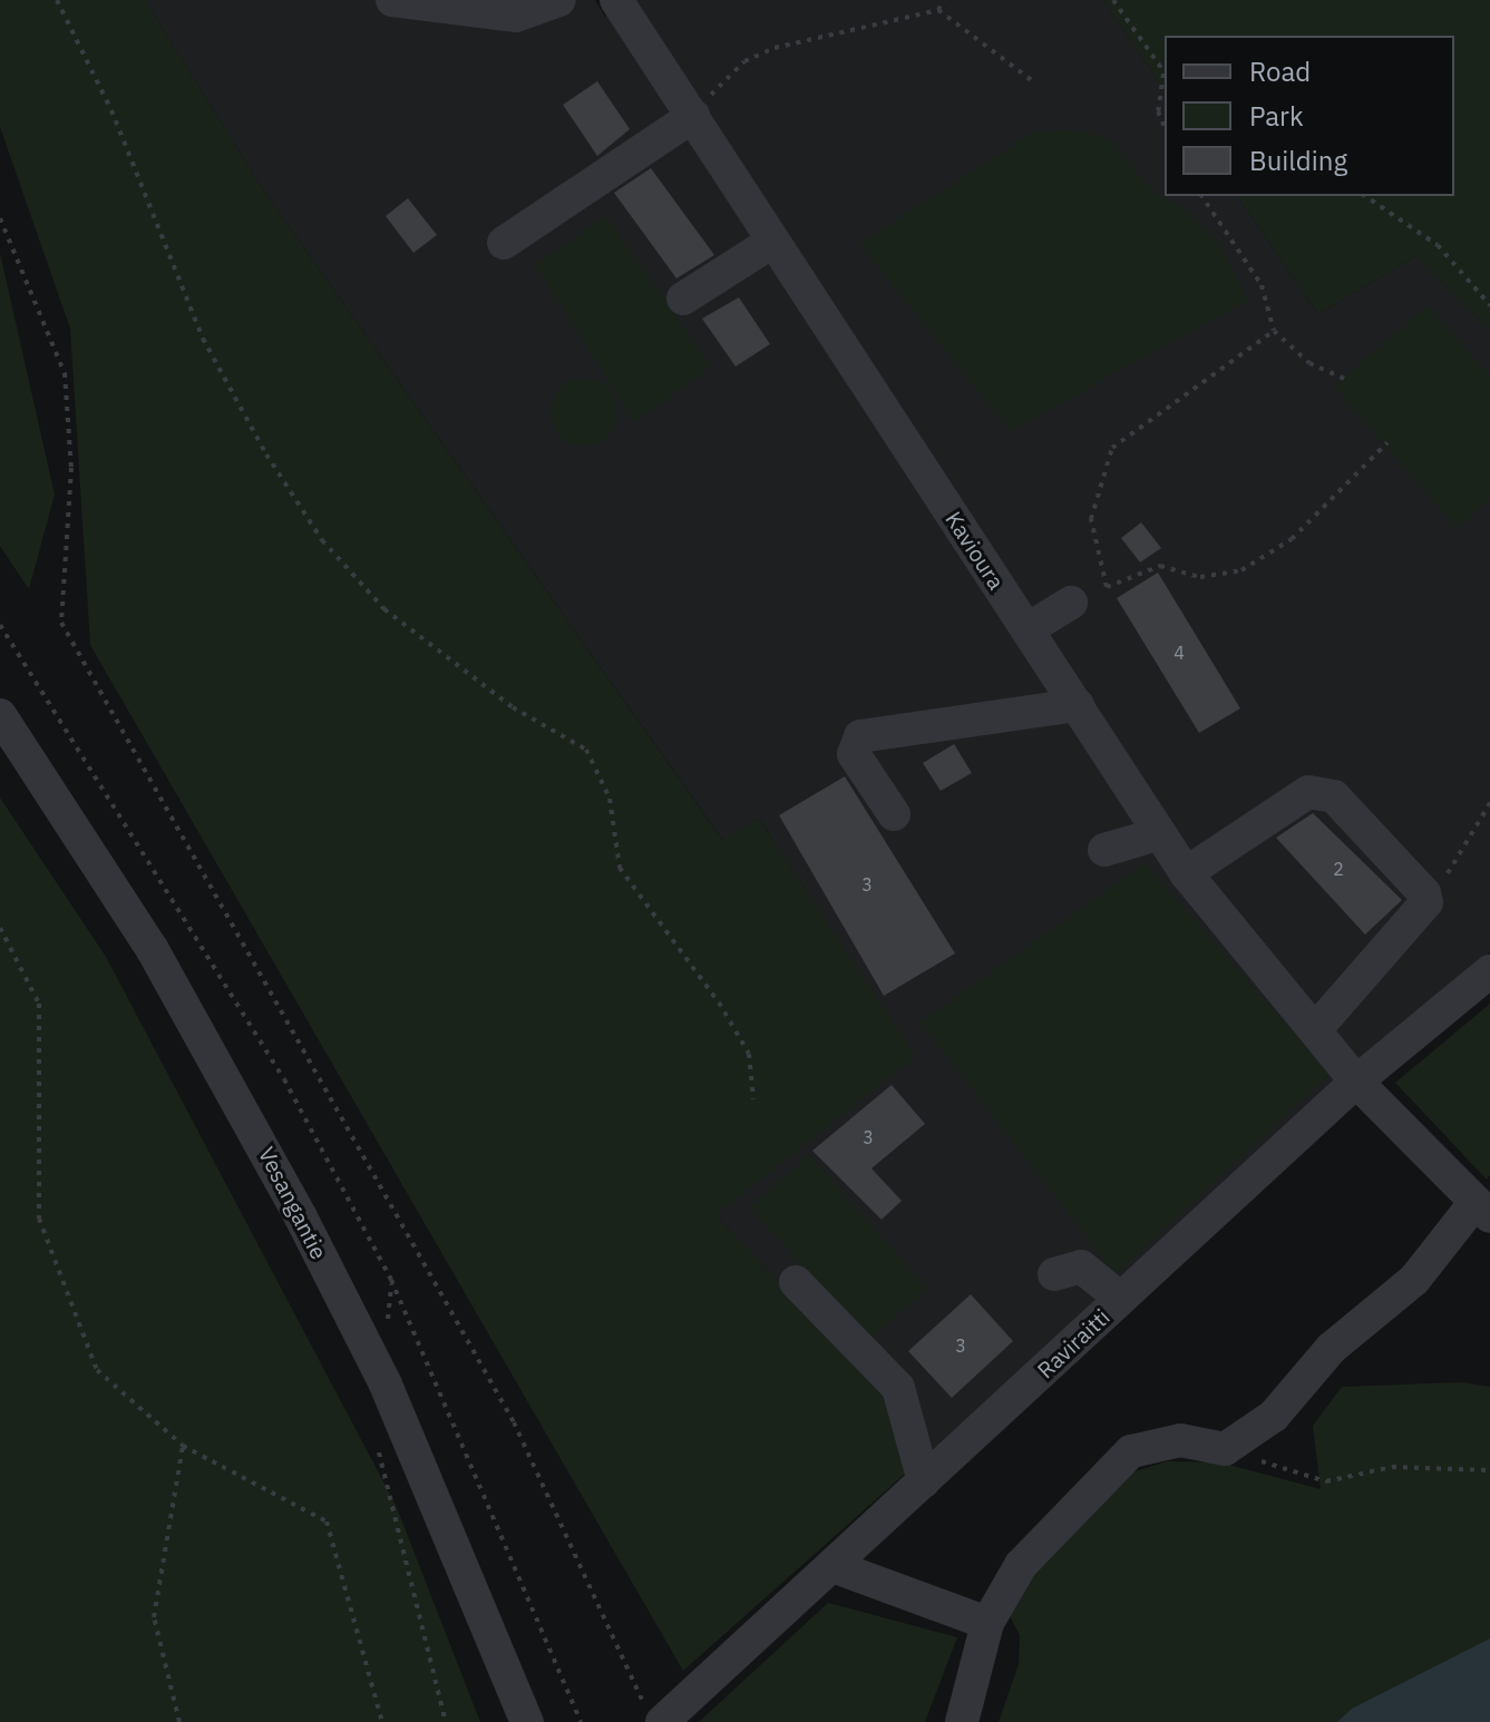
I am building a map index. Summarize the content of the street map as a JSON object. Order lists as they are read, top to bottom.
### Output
{
  "streets": {
    "street": ["Kavioura", "Vesangantie", "Raviraitti"]
  },
  "crossings": [
    ["Kavioura", "Raviraitti"]
  ],
  "house_numbers": [
    "4",
    "2",
    "3",
    "3",
    "3"
  ],
  "legend": ["Road", "Park", "Building"]
}
